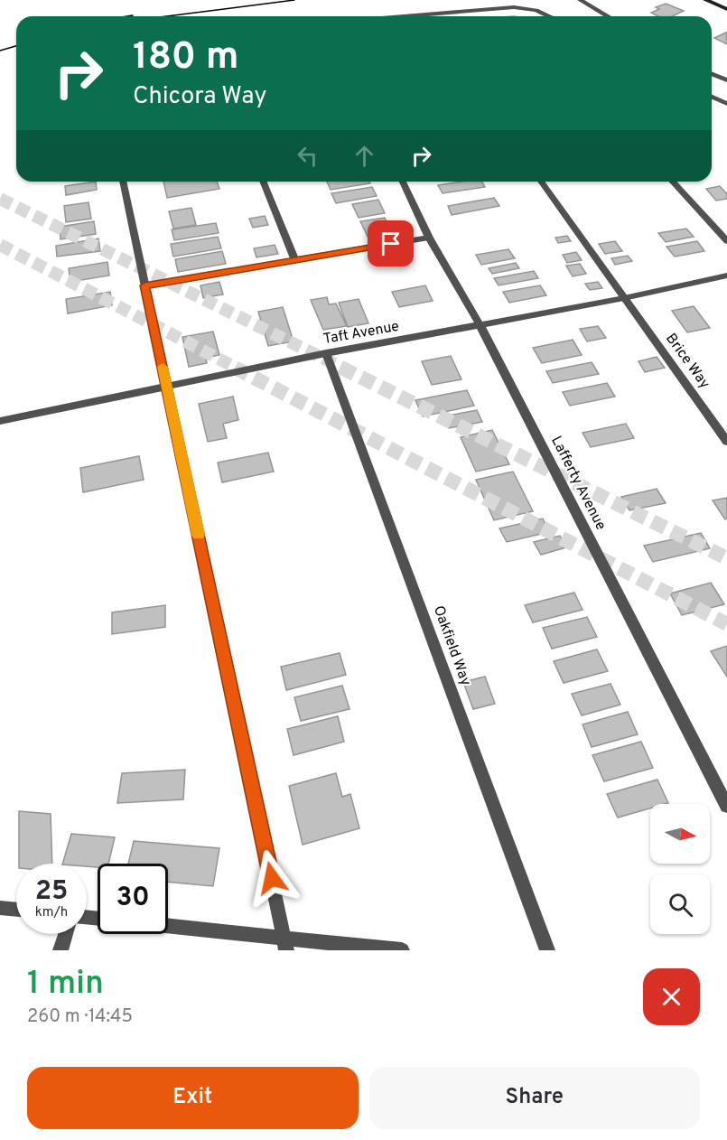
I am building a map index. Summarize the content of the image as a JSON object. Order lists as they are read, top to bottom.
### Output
{
  "streets": {
    "street": [
      "Taft Avenue",
      "Brice Way",
      "Lafferty Avenue",
      "Oakfield Way"
    ]
  },
  "crossings": [
    ["Taft Avenue", "Brice Way"],
    ["Taft Avenue", "Lafferty Avenue"],
    ["Taft Avenue", "Oakfield Way"]
  ],
  "north": "right",
  "page": {
    "turn": ["180 m", "Chicora Way"],
    "speed": "25 km/h",
    "limit": "30",
    "heading": ["1 min", "260 m · 14:45"],
    "buttons": ["Exit", "Share"]
  }
}
